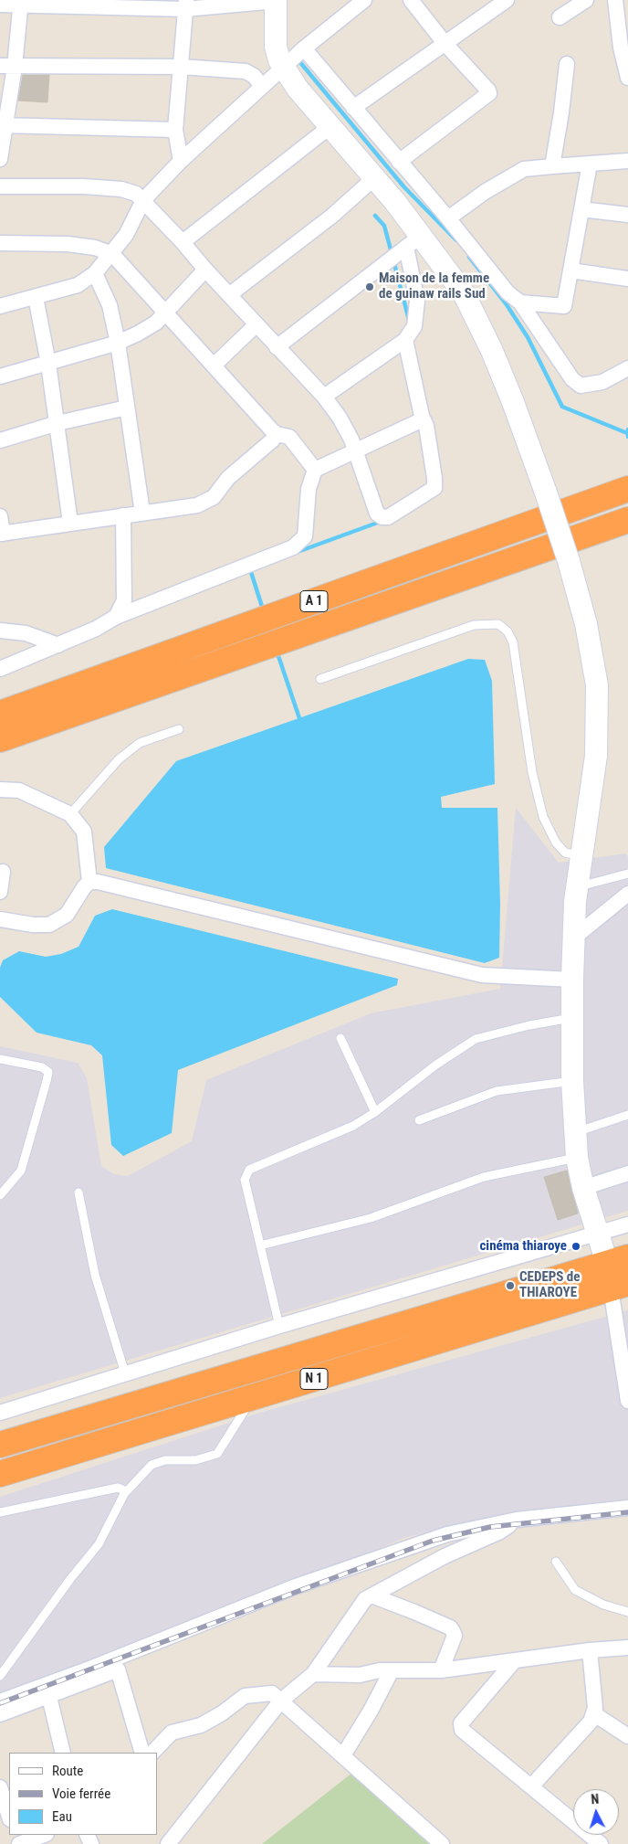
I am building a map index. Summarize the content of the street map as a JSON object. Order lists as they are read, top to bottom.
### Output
{
  "streets": {
    "highway": ["A 1", "N 1"]
  },
  "places": ["Maison de la femme de guinaw rails Sud", "cinéma thiaroye", "CEDEPS de THIAROYE"],
  "legend": ["Route", "Voie ferrée", "Eau"],
  "north": "top"
}
